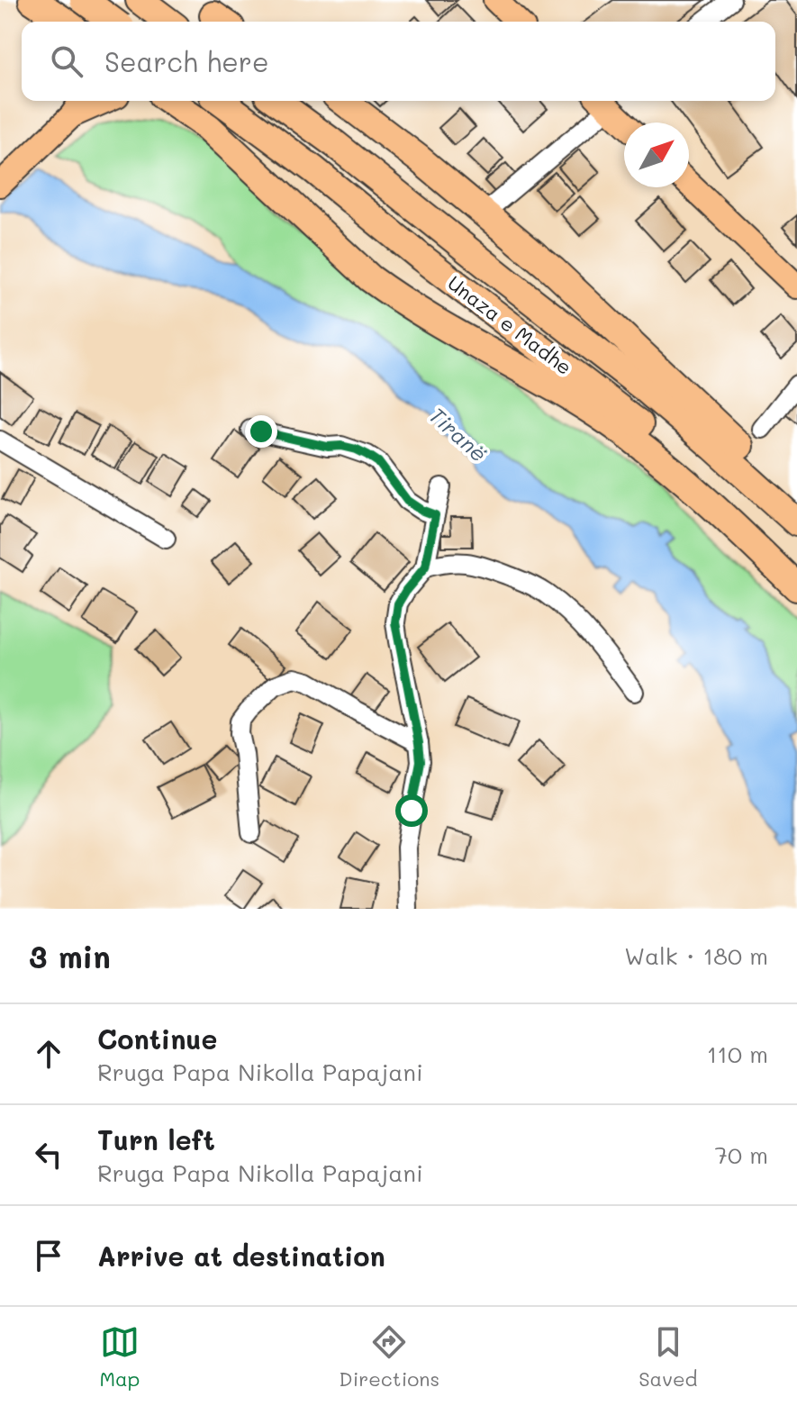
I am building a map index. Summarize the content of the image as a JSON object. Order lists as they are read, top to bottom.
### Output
{
  "streets": {
    "highway": ["Unaza e Madhe"]
  },
  "water": ["Tiranë"],
  "north": "top right",
  "page": {
    "search": "Search here",
    "heading": ["3 min", "Walk · 180 m"],
    "list": [
      ["Continue", "Rruga Papa Nikolla Papajani", "110 m"],
      ["Turn left", "Rruga Papa Nikolla Papajani", "70 m"],
      "Arrive at destination"
    ],
    "nav": ["Map", "Directions", "Saved"]
  }
}
